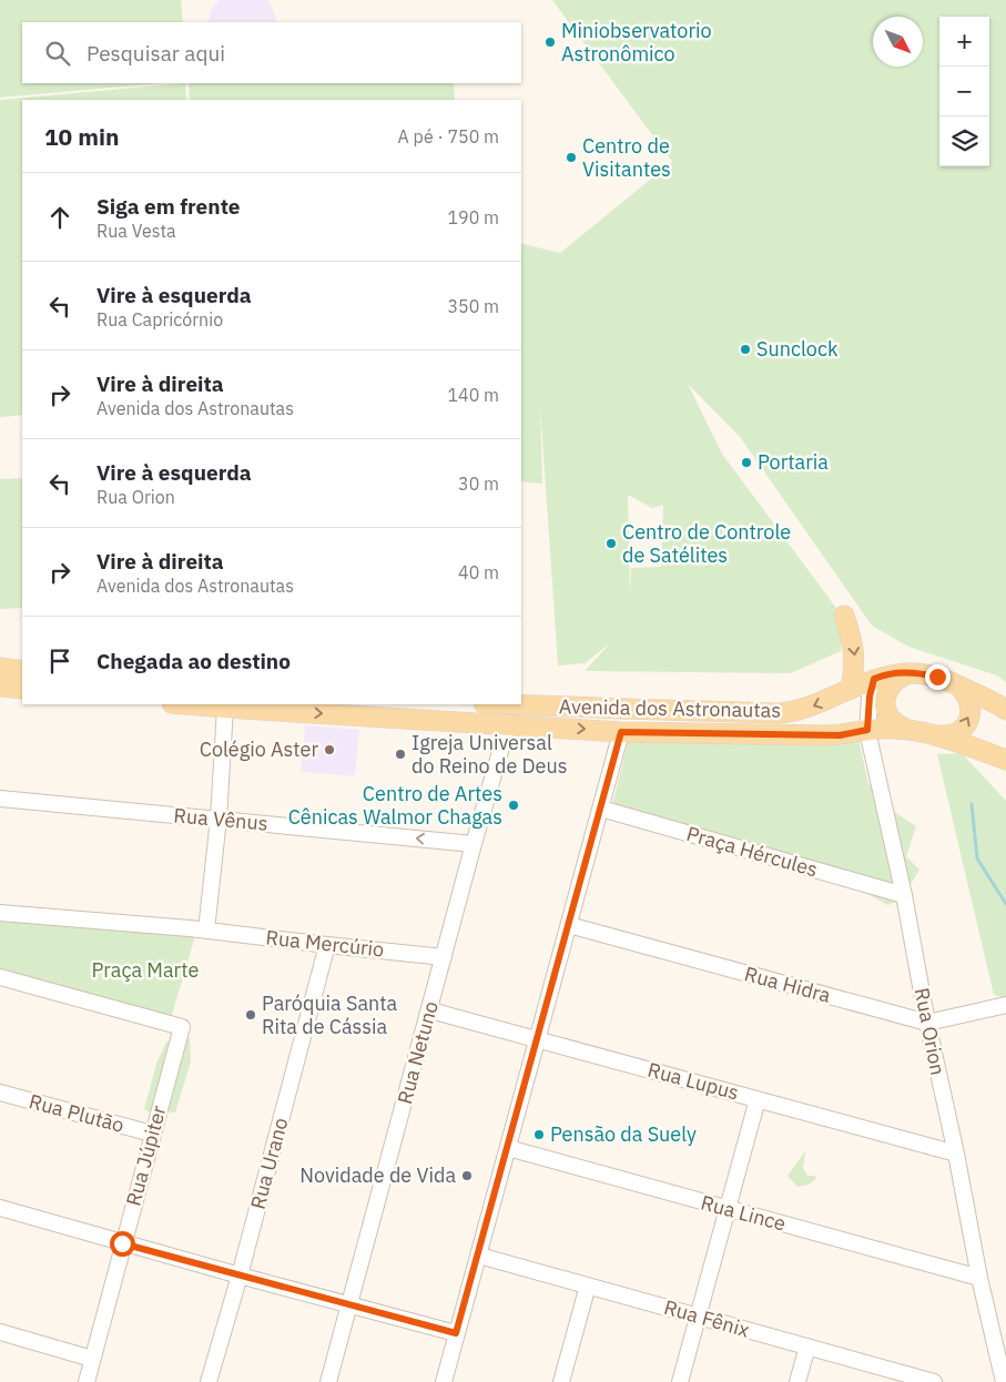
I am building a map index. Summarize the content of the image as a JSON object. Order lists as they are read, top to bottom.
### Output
{
  "streets": {
    "main road": ["Avenida dos Astronautas"],
    "street": [
      "Rua Vênus",
      "Praça Hércules",
      "Rua Mercúrio",
      "Rua Hidra",
      "Rua Orion",
      "Rua Netuno",
      "Rua Lupus",
      "Rua Plutão",
      "Rua Júpiter",
      "Rua Urano",
      "Rua Lince",
      "Rua Fênix"
    ]
  },
  "crossings": [
    ["Avenida dos Astronautas", "Rua Orion"],
    ["Avenida dos Astronautas", "Rua Netuno"],
    ["Rua Vênus", "Rua Netuno"],
    ["Praça Hércules", "Rua Orion"],
    ["Rua Mercúrio", "Rua Netuno"],
    ["Rua Mercúrio", "Rua Urano"],
    ["Rua Hidra", "Rua Orion"],
    ["Rua Orion", "Rua Lupus"],
    ["Rua Orion", "Rua Lince"],
    ["Rua Netuno", "Rua Lupus"],
    ["Rua Plutão", "Rua Júpiter"]
  ],
  "one_way": ["Rua Vênus"],
  "parks": ["Praça Marte"],
  "places": [
    "Miniobservatorio Astronômico",
    "Centro de Visitantes",
    "Sunclock",
    "Portaria",
    "Centro de Controle de Satélites",
    "Colégio Aster",
    "Igreja Universal do Reino de Deus",
    "Centro de Artes Cênicas Walmor Chagas",
    "Paróquia Santa Rita de Cássia",
    "Pensão da Suely",
    "Novidade de Vida"
  ],
  "north": "bottom right",
  "page": {
    "map_buttons": ["+", "−"],
    "search": "Pesquisar aqui",
    "heading": ["10 min", "A pé · 750 m"],
    "list": [
      ["Siga em frente", "Rua Vesta", "190 m"],
      ["Vire à esquerda", "Rua Capricórnio", "350 m"],
      ["Vire à direita", "Avenida dos Astronautas", "140 m"],
      ["Vire à esquerda", "Rua Orion", "30 m"],
      ["Vire à direita", "Avenida dos Astronautas", "40 m"],
      "Chegada ao destino"
    ]
  }
}
